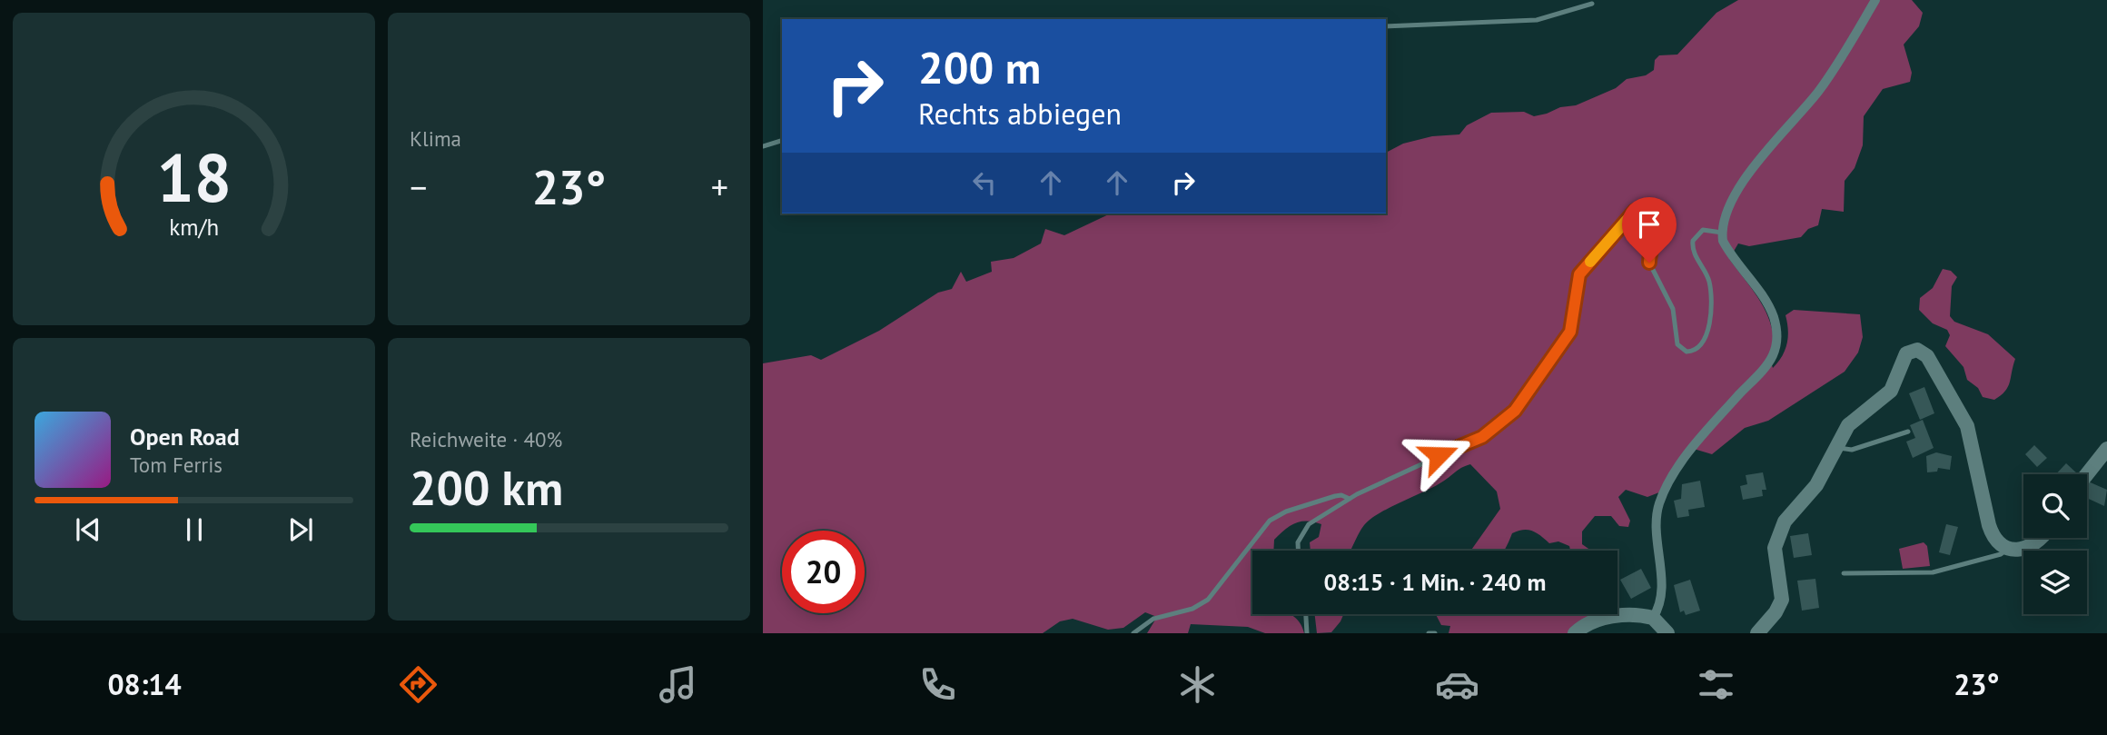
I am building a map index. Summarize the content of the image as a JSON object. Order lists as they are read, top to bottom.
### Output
{
  "page": {
    "tile": [
      "Klima",
      ["Reichweite · 40%", "200 km"]
    ],
    "turn": ["200 m", "Rechts abbiegen"],
    "heat": ["−", "23°", "+"],
    "song": ["Open Road", "Tom Ferris"],
    "limit": "20",
    "trip": "08:15 · 1 Min. · 240 m",
    "tabs": ["08:14", "23°"],
    "gauge": ["18", "km/h"]
  }
}
